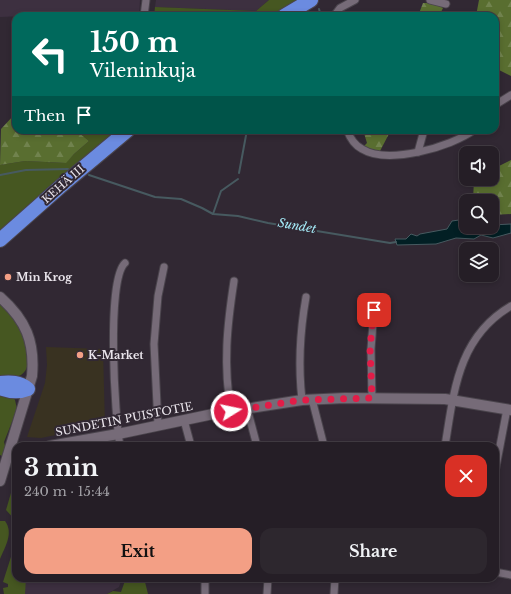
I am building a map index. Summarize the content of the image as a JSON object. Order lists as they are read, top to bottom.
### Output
{
  "streets": {
    "highway": ["KEHÄ III"],
    "street": ["SUNDETIN PUISTOTIE"]
  },
  "water": ["Sundet"],
  "places": ["Min Krog", "K-Market"],
  "page": {
    "turn": ["150 m", "Vileninkuja"],
    "then": "Then",
    "heading": ["3 min", "240 m · 15:44"],
    "buttons": ["Exit", "Share"]
  }
}
